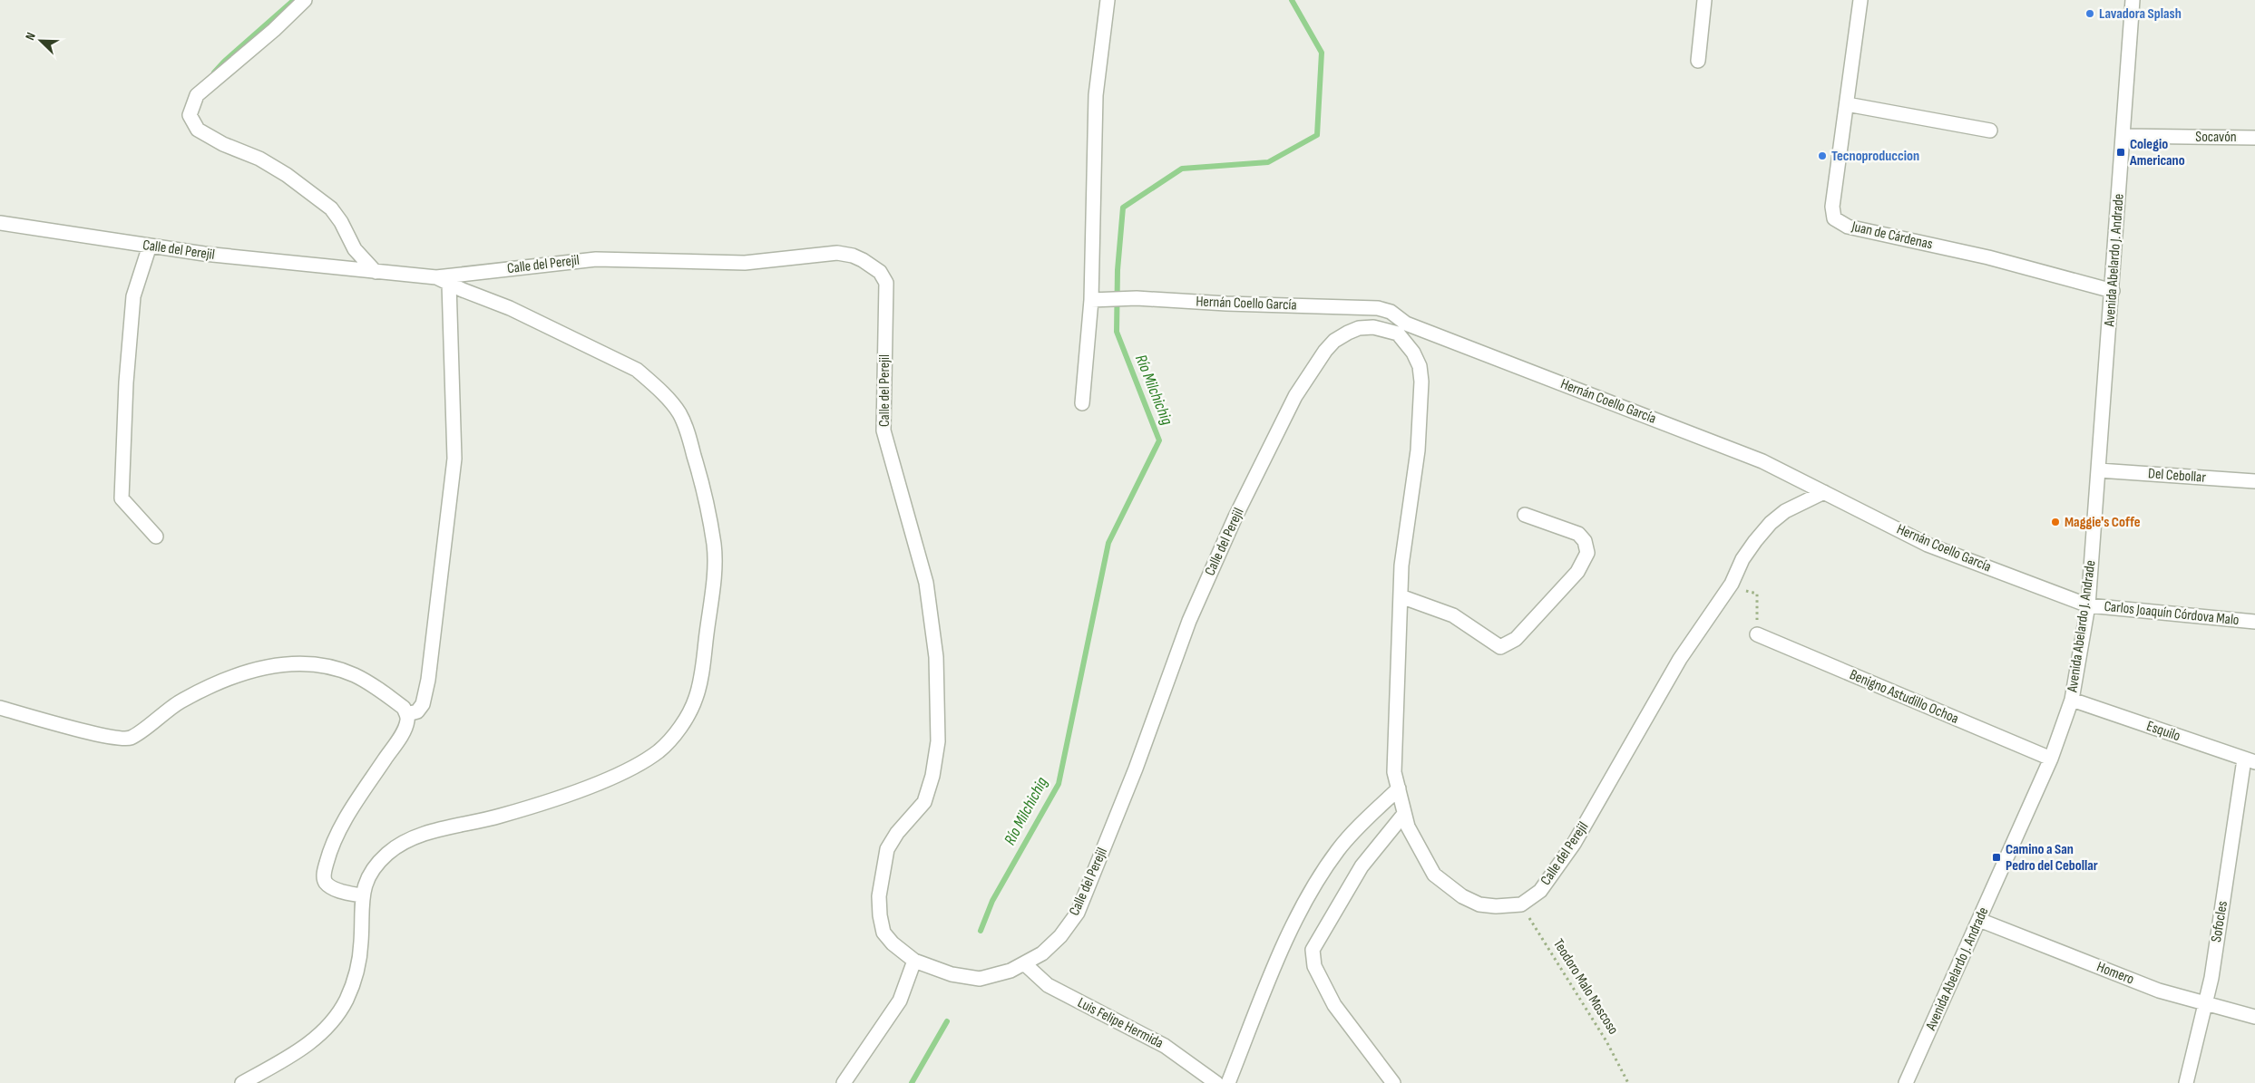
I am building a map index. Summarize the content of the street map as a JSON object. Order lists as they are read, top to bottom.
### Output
{
  "streets": {
    "street": [
      "Socavón",
      "Juan de Cárdenas",
      "Calle del Perejil",
      "Avenida Abelardo J. Andrade",
      "Hernán Coello García",
      "Del Cebollar",
      "Carlos Joaquín Córdova Malo",
      "Benigno Astudillo Ochoa",
      "Esquilo",
      "Sofocles",
      "Homero",
      "Luis Felipe Hermida"
    ],
    "path": ["Teodoro Malo Moscoso"]
  },
  "crossings": [
    ["Socavón", "Avenida Abelardo J. Andrade"],
    ["Juan de Cárdenas", "Avenida Abelardo J. Andrade"],
    ["Calle del Perejil", "Hernán Coello García"],
    ["Calle del Perejil", "Teodoro Malo Moscoso"],
    ["Calle del Perejil", "Luis Felipe Hermida"],
    ["Avenida Abelardo J. Andrade", "Hernán Coello García"],
    ["Avenida Abelardo J. Andrade", "Del Cebollar"],
    ["Avenida Abelardo J. Andrade", "Carlos Joaquín Córdova Malo"],
    ["Avenida Abelardo J. Andrade", "Benigno Astudillo Ochoa"],
    ["Avenida Abelardo J. Andrade", "Esquilo"],
    ["Avenida Abelardo J. Andrade", "Homero"],
    ["Hernán Coello García", "Carlos Joaquín Córdova Malo"],
    ["Esquilo", "Sofocles"],
    ["Sofocles", "Homero"]
  ],
  "water": ["Río Milchichig"],
  "places": {
    "other": ["Lavadora Splash", "Tecnoproduccion", "Maggie's Coffe"],
    "transit": ["Colegio Americano", "Camino a San Pedro del Cebollar"]
  },
  "north": "top left"
}
